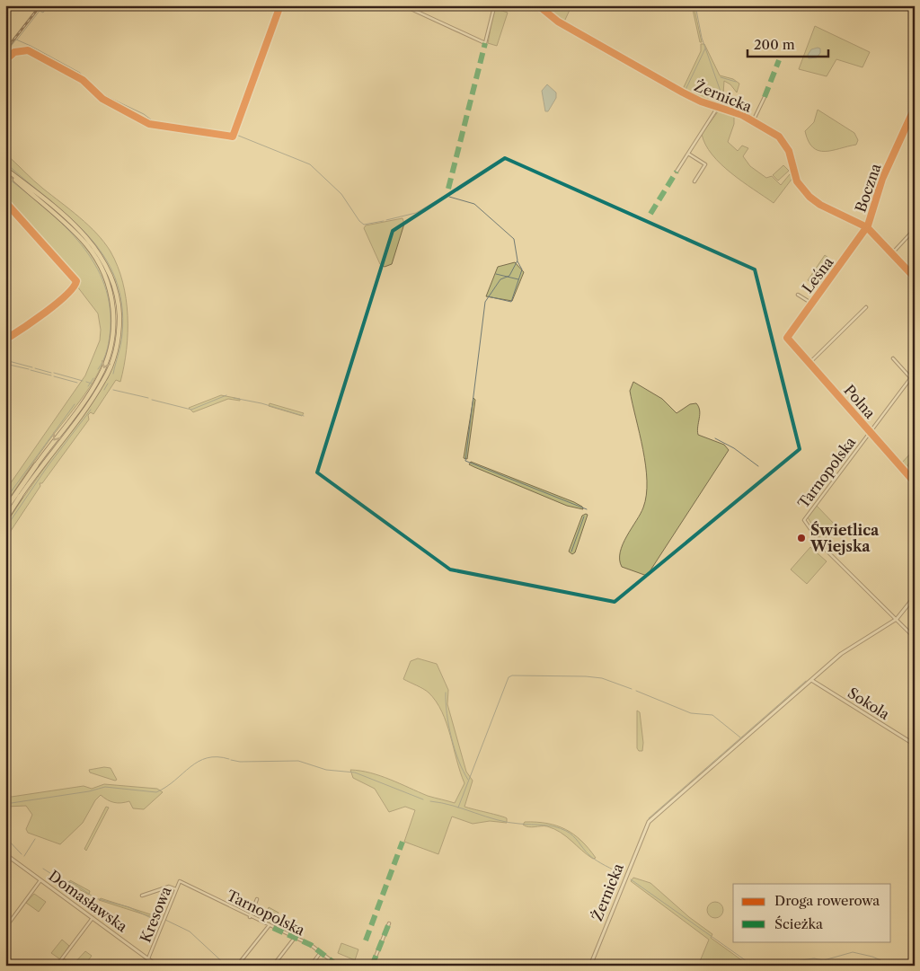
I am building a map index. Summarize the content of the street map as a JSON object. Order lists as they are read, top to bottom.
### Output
{
  "streets": {
    "street": [
      "Żernicka",
      "Boczna",
      "Leśna",
      "Polna",
      "Tarnopolska",
      "Sokola",
      "Domasławska",
      "Kresowa"
    ]
  },
  "crossings": [
    ["Żernicka", "Boczna"],
    ["Żernicka", "Leśna"],
    ["Żernicka", "Sokola"],
    ["Boczna", "Leśna"],
    ["Leśna", "Polna"],
    ["Polna", "Tarnopolska"],
    ["Tarnopolska", "Kresowa"],
    ["Domasławska", "Kresowa"]
  ],
  "places": ["Świetlica Wiejska"],
  "legend": ["Droga rowerowa", "Ścieżka"],
  "scale_bar": "200 m"
}
